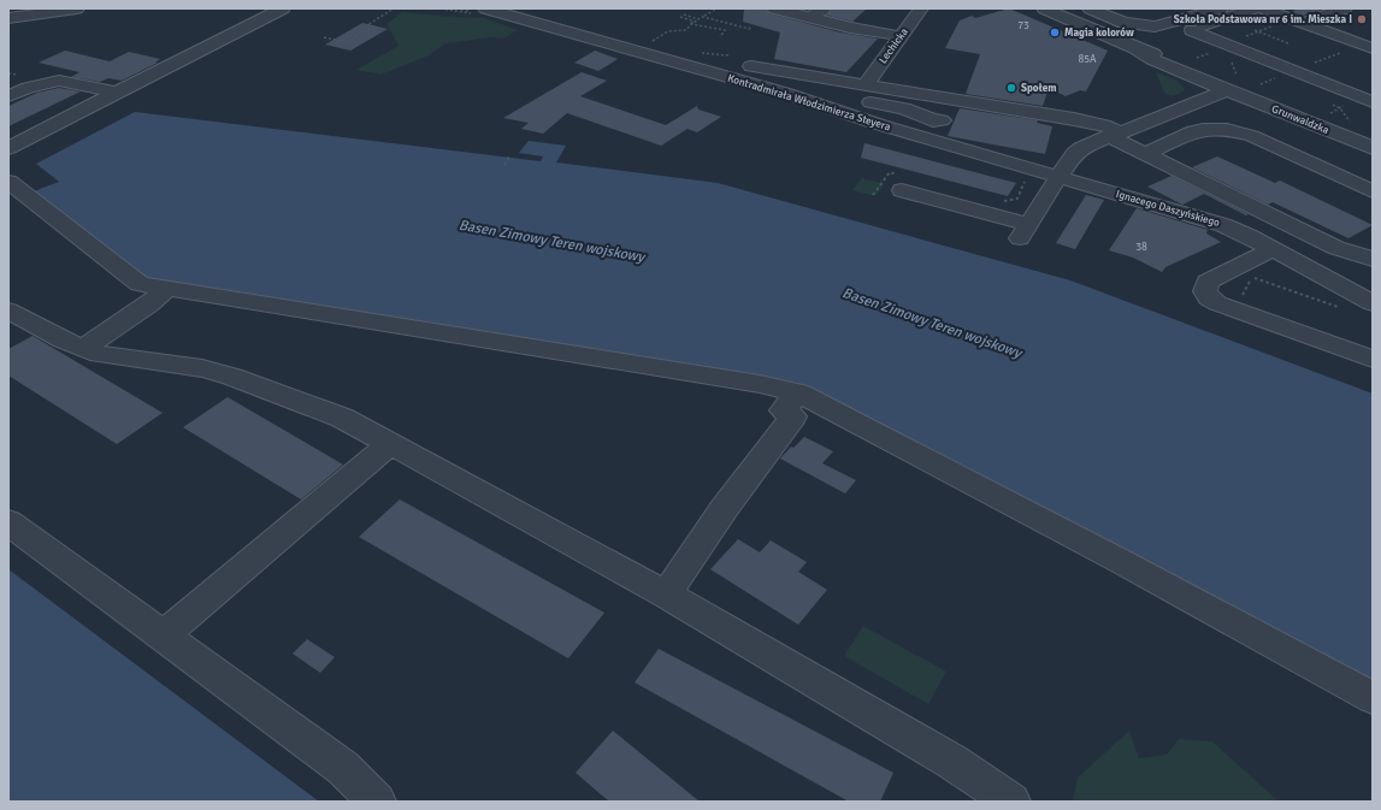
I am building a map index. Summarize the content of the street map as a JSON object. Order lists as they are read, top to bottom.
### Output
{
  "streets": {
    "street": [
      "Lechicka",
      "Kontradmirała Włodzimierza Steyera",
      "Grunwaldzka",
      "Ignacego Daszyńskiego"
    ]
  },
  "crossings": [
    ["Lechicka", "Kontradmirała Włodzimierza Steyera"],
    ["Kontradmirała Włodzimierza Steyera", "Ignacego Daszyńskiego"]
  ],
  "water": ["Basen Zimowy Teren wojskowy"],
  "places": ["Szkoła Podstawowa nr 6 im. Mieszka I", "Magia kolorów", "Społem"],
  "house_numbers": ["73", "85A", "38"]
}
